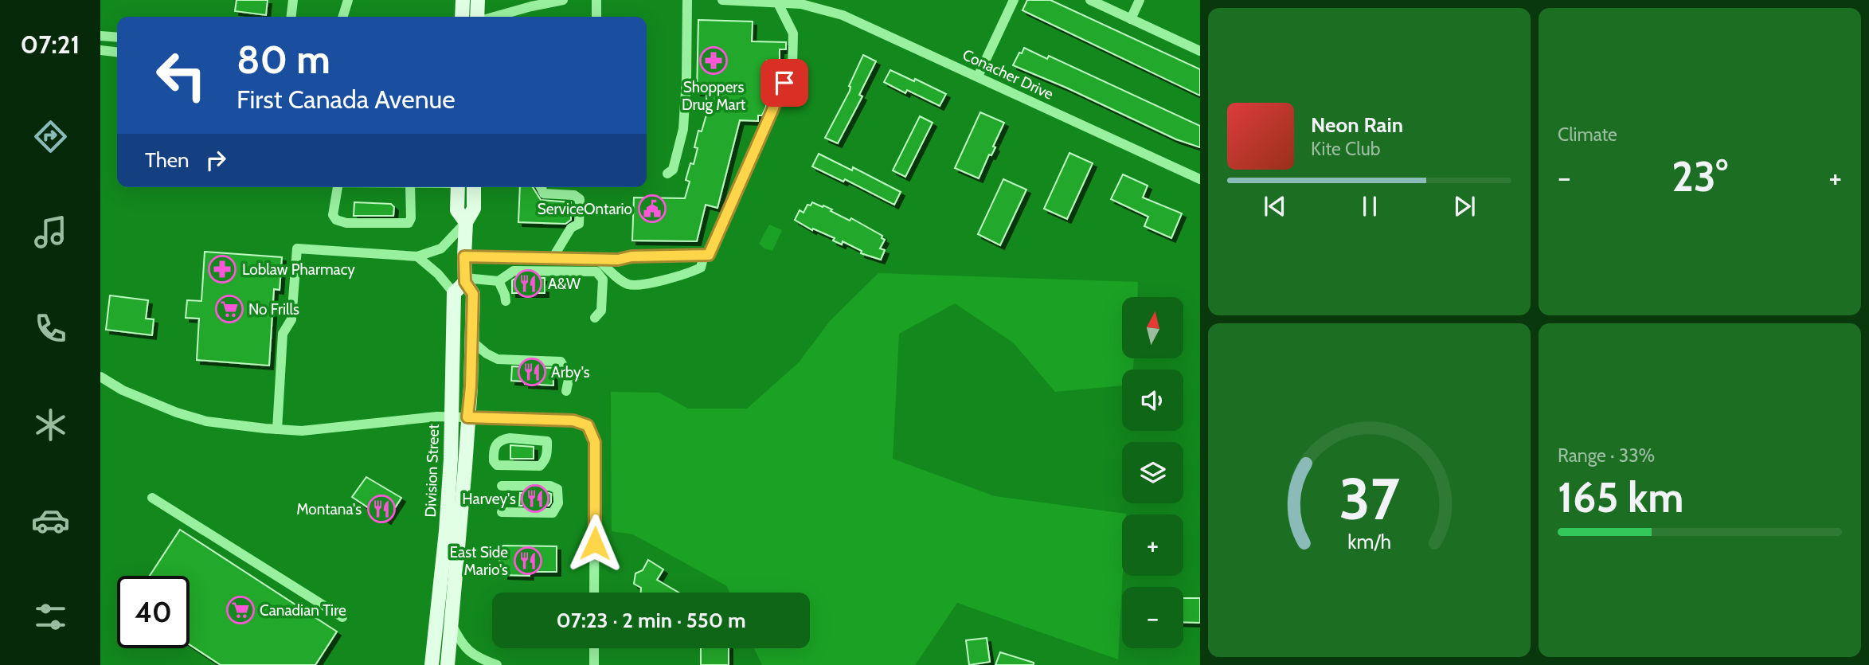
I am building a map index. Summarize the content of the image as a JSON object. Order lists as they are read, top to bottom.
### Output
{
  "streets": {
    "main road": ["Division Street"],
    "street": ["Conacher Drive"]
  },
  "places": {
    "pharmacy": ["Shoppers Drug Mart", "Loblaw Pharmacy"],
    "public building": ["ServiceOntario"],
    "restaurant": [
      "A&W",
      "Arby's",
      "Harvey's",
      "Montana's",
      "East Side Mario's"
    ],
    "supermarket": ["No Frills", "Canadian Tire"]
  },
  "north": "top",
  "page": {
    "tabs": "07:21",
    "tile": [
      "Climate",
      ["Range · 33%", "165 km"]
    ],
    "turn": ["80 m", "First Canada Avenue"],
    "song": ["Neon Rain", "Kite Club"],
    "then": "Then",
    "heat": ["−", "23°", "+"],
    "map_buttons": ["+", "−"],
    "limit": "40",
    "trip": "07:23 · 2 min · 550 m",
    "gauge": ["37", "km/h"]
  }
}
